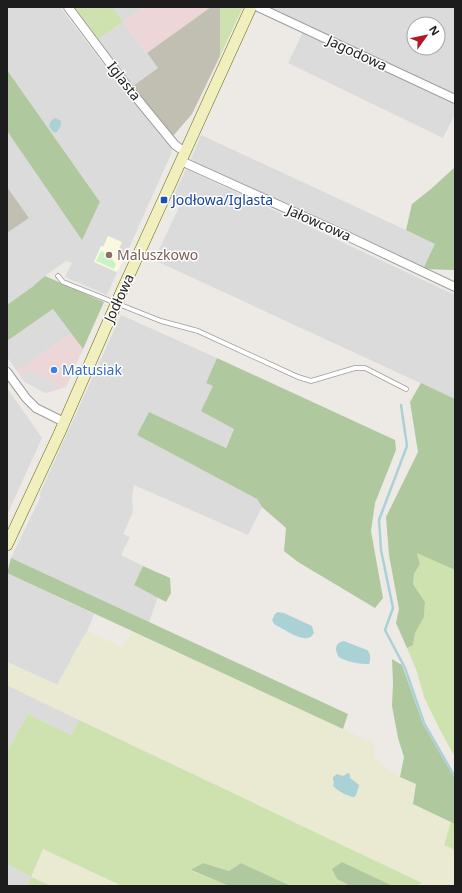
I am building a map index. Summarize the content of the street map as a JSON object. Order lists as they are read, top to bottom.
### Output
{
  "streets": {
    "street": [
      "Jagodowa",
      "Iglasta",
      "Jałowcowa",
      "Jodłowa"
    ]
  },
  "crossings": [
    ["Iglasta", "Jałowcowa"],
    ["Iglasta", "Jodłowa"],
    ["Jałowcowa", "Jodłowa"]
  ],
  "places": {
    "transit": ["Jodłowa/Iglasta"],
    "other": ["Maluszkowo", "Matusiak"]
  },
  "north": "top right"
}
